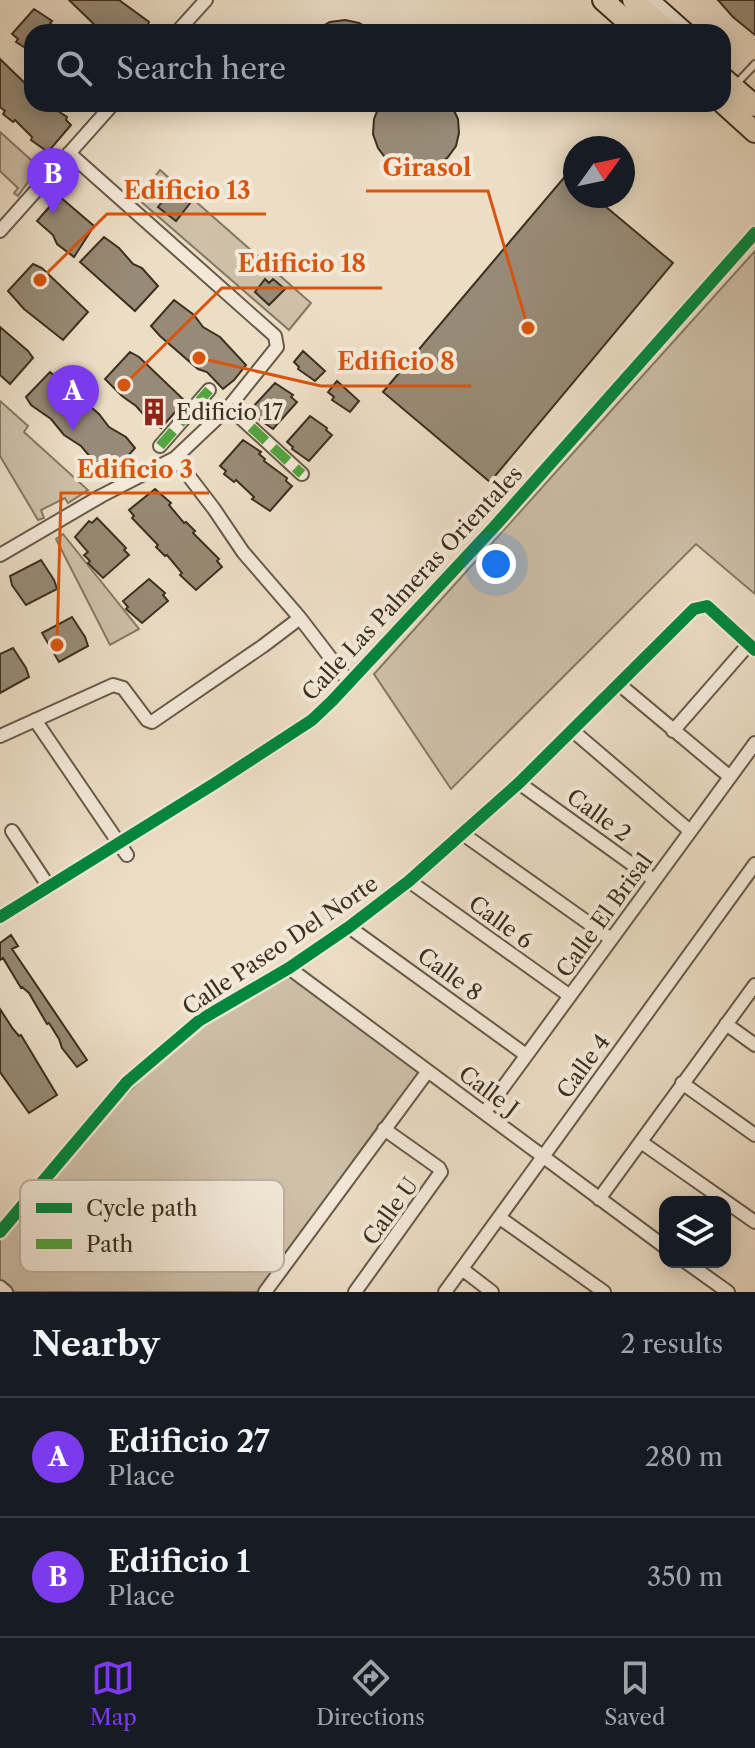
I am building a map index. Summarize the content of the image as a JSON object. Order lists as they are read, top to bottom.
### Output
{
  "streets": {
    "street": [
      "Calle Las Palmeras Orientales",
      "Calle 2",
      "Calle El Brisal",
      "Calle 6",
      "Calle Paseo Del Norte",
      "Calle 8",
      "Calle 4",
      "Calle J",
      "Calle U"
    ]
  },
  "crossings": [
    ["Calle 2", "Calle El Brisal"],
    ["Calle 2", "Calle Paseo Del Norte"],
    ["Calle El Brisal", "Calle 6"],
    ["Calle El Brisal", "Calle 8"],
    ["Calle El Brisal", "Calle J"],
    ["Calle 6", "Calle Paseo Del Norte"],
    ["Calle Paseo Del Norte", "Calle 8"],
    ["Calle Paseo Del Norte", "Calle J"],
    ["Calle 4", "Calle J"]
  ],
  "places": {
    "other": [
      "Edificio 13",
      "Girasol",
      "Edificio 8",
      "Edificio 18",
      "Edificio 3"
    ],
    "building": ["Edificio 17"]
  },
  "legend": ["Cycle path", "Path"],
  "north": "top right",
  "page": {
    "search": "Search here",
    "pins": ["B", "A"],
    "heading": ["Nearby", "2 results"],
    "list": [
      {
        "mark": "A",
        "name": "Edificio 27",
        "note": "Place",
        "value": "280 m"
      },
      {
        "mark": "B",
        "name": "Edificio 1",
        "note": "Place",
        "value": "350 m"
      }
    ],
    "nav": ["Map", "Directions", "Saved"]
  }
}
